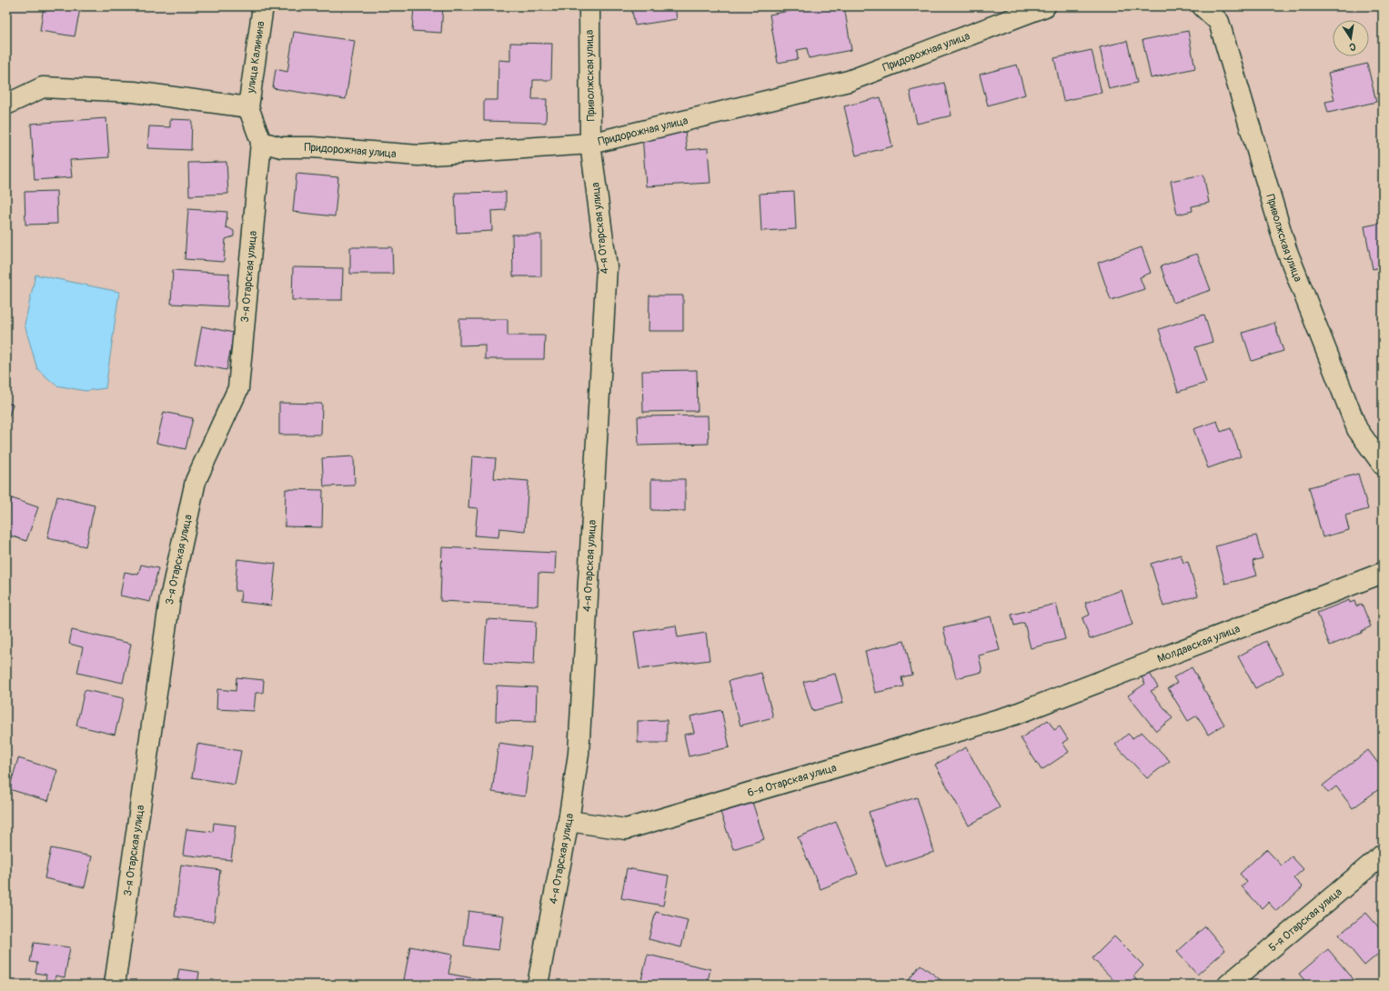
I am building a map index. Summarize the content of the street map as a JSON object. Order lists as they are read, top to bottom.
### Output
{
  "streets": {
    "street": [
      "Придорожная улица",
      "улица Калинина",
      "Приволжская улица",
      "4-я Отарская улица",
      "3-я Отарская улица",
      "Молдавская улица",
      "6-я Отарская улица",
      "5-я Отарская улица"
    ]
  },
  "crossings": [
    ["Придорожная улица", "Приволжская улица"],
    ["Придорожная улица", "4-я Отарская улица"],
    ["Придорожная улица", "3-я Отарская улица"],
    ["Приволжская улица", "4-я Отарская улица"],
    ["4-я Отарская улица", "6-я Отарская улица"],
    ["Молдавская улица", "6-я Отарская улица"]
  ],
  "north": "bottom"
}
